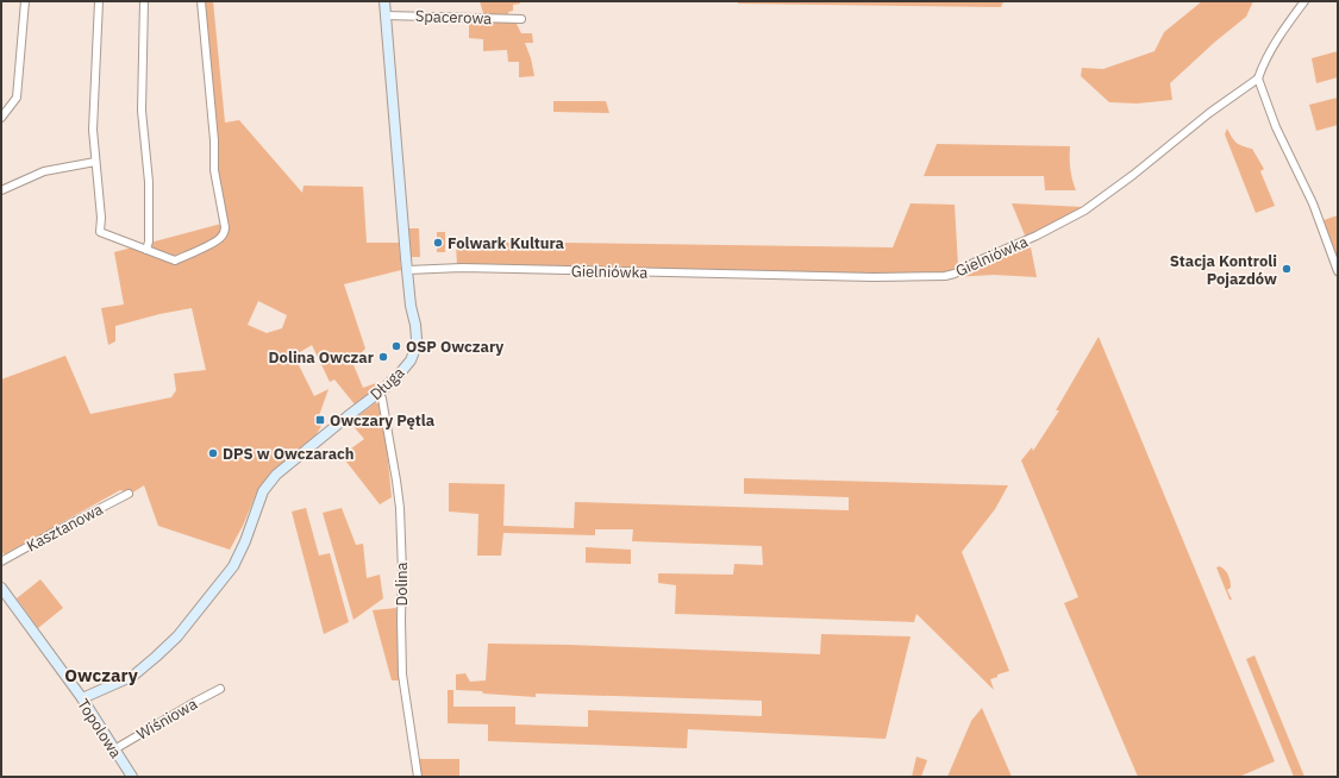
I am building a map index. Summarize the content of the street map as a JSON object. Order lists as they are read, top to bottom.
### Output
{
  "streets": {
    "street": [
      "Spacerowa",
      "Gielniówka",
      "Długa",
      "Kasztanowa",
      "Dolina",
      "Wiśniowa",
      "Topolowa"
    ]
  },
  "crossings": [
    ["Spacerowa", "Długa"],
    ["Gielniówka", "Długa"],
    ["Długa", "Dolina"],
    ["Długa", "Topolowa"],
    ["Wiśniowa", "Topolowa"]
  ],
  "districts": ["Owczary"],
  "places": {
    "other": [
      "Folwark Kultura",
      "Stacja Kontroli Pojazdów",
      "OSP Owczary",
      "Dolina Owczar",
      "DPS w Owczarach"
    ],
    "transit": ["Owczary Pętla"]
  }
}
